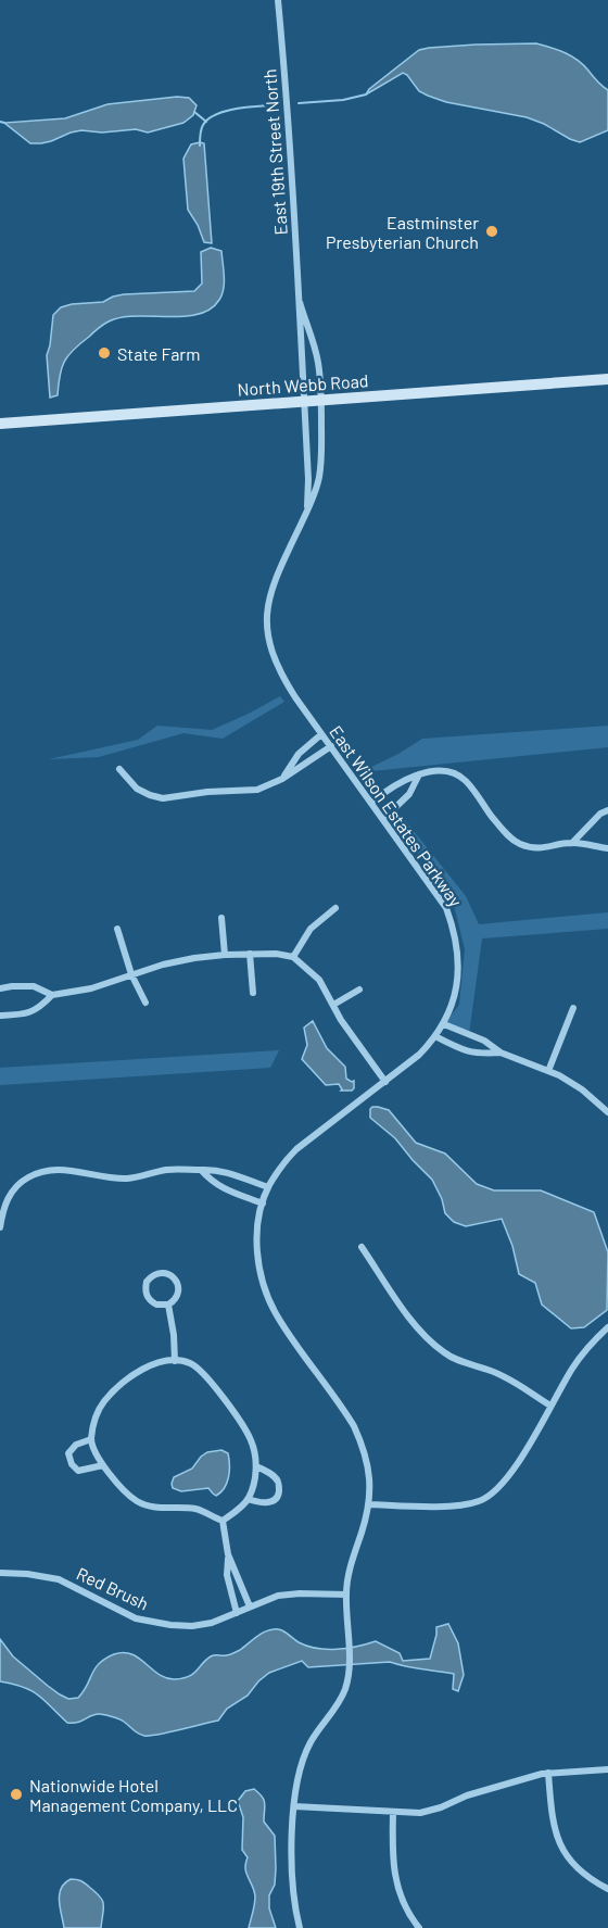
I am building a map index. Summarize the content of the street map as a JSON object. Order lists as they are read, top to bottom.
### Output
{
  "streets": {
    "main road": ["North Webb Road"],
    "street": ["East 19th Street North", "East Wilson Estates Parkway", "Red Brush"]
  },
  "crossings": [
    ["East 19th Street North", "North Webb Road"],
    ["East 19th Street North", "East Wilson Estates Parkway"],
    ["North Webb Road", "East Wilson Estates Parkway"],
    ["East Wilson Estates Parkway", "Red Brush"]
  ],
  "places": ["Eastminster Presbyterian Church", "State Farm", "Nationwide Hotel Management Company, LLC"]
}
